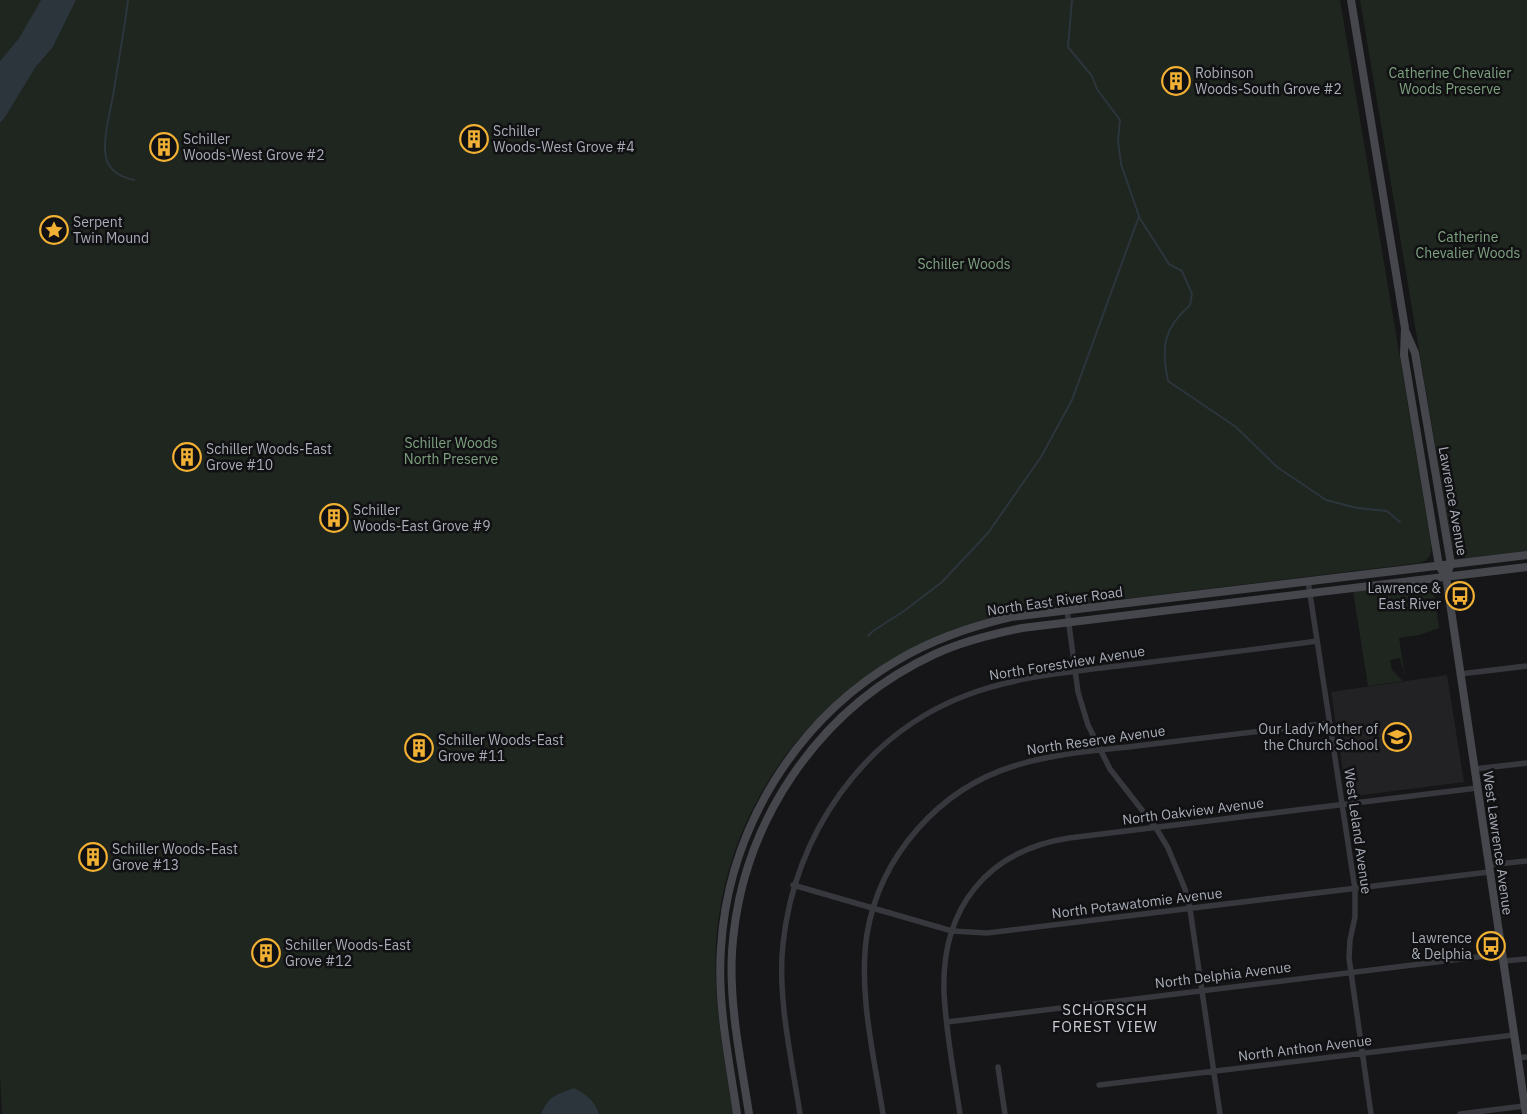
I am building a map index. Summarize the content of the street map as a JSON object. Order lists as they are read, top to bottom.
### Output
{
  "streets": {
    "main road": ["Lawrence Avenue", "North East River Road", "West Lawrence Avenue"],
    "street": [
      "North Forestview Avenue",
      "North Reserve Avenue",
      "North Oakview Avenue",
      "West Leland Avenue",
      "North Potawatomie Avenue",
      "North Delphia Avenue",
      "North Anthon Avenue"
    ]
  },
  "crossings": [
    ["Lawrence Avenue", "North East River Road"],
    ["Lawrence Avenue", "West Lawrence Avenue"],
    ["North East River Road", "West Leland Avenue"],
    ["North East River Road", "West Lawrence Avenue"],
    ["North Forestview Avenue", "West Leland Avenue"],
    ["North Forestview Avenue", "North Potawatomie Avenue"],
    ["North Reserve Avenue", "West Leland Avenue"],
    ["North Reserve Avenue", "North Potawatomie Avenue"],
    ["North Oakview Avenue", "West Leland Avenue"],
    ["North Oakview Avenue", "West Lawrence Avenue"],
    ["North Oakview Avenue", "North Potawatomie Avenue"],
    ["North Oakview Avenue", "North Delphia Avenue"],
    ["West Leland Avenue", "North Potawatomie Avenue"],
    ["West Leland Avenue", "North Delphia Avenue"],
    ["West Leland Avenue", "North Anthon Avenue"],
    ["West Lawrence Avenue", "North Potawatomie Avenue"],
    ["West Lawrence Avenue", "North Delphia Avenue"],
    ["West Lawrence Avenue", "North Anthon Avenue"]
  ],
  "districts": ["SCHORSCH FOREST VIEW"],
  "parks": [
    "Catherine Chevalier Woods Preserve",
    "Catherine Chevalier Woods",
    "Schiller Woods",
    "Schiller Woods North Preserve"
  ],
  "places": {
    "building": [
      "Robinson Woods-South Grove #2",
      "Schiller Woods-West Grove #4",
      "Schiller Woods-West Grove #2",
      "Schiller Woods-East Grove #10",
      "Schiller Woods-East Grove #9",
      "Schiller Woods-East Grove #11",
      "Schiller Woods-East Grove #13",
      "Schiller Woods-East Grove #12"
    ],
    "place": ["Serpent Twin Mound"],
    "bus stop": ["Lawrence & East River", "Lawrence & Delphia"],
    "school or university": ["Our Lady Mother of the Church School"]
  }
}
